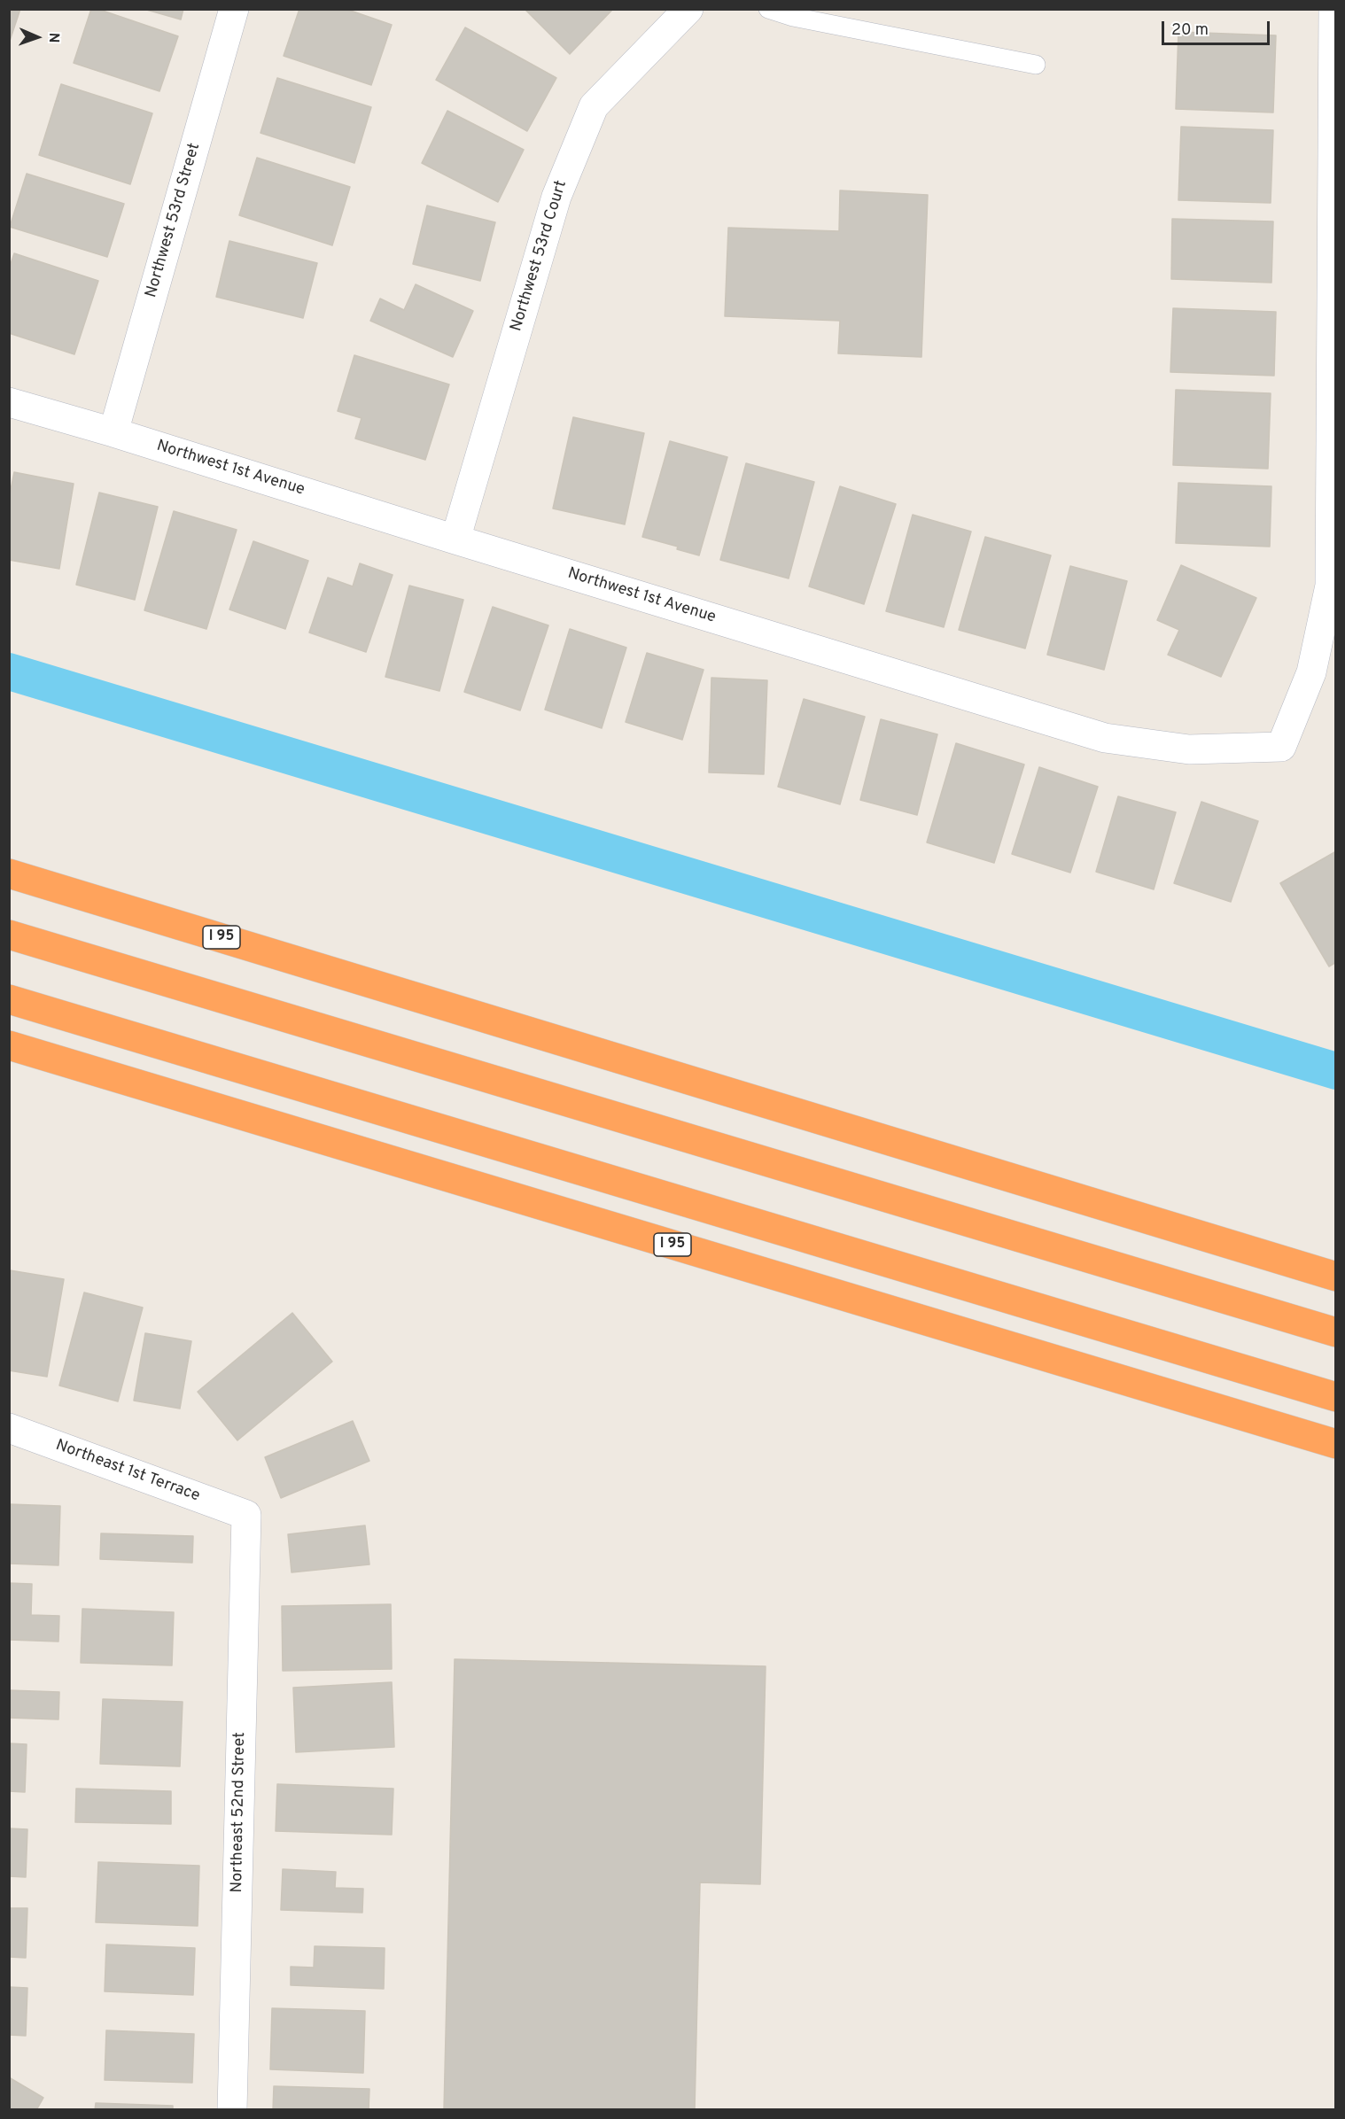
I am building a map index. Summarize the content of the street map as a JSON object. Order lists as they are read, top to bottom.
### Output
{
  "streets": {
    "highway": ["I 95"],
    "street": [
      "Northwest 53rd Street",
      "Northwest 53rd Court",
      "Northwest 1st Avenue",
      "Northeast 1st Terrace",
      "Northeast 52nd Street"
    ]
  },
  "crossings": [
    ["Northwest 53rd Street", "Northwest 1st Avenue"],
    ["Northwest 53rd Court", "Northwest 1st Avenue"],
    ["Northeast 1st Terrace", "Northeast 52nd Street"]
  ],
  "scale_bar": "20 m",
  "north": "right"
}
